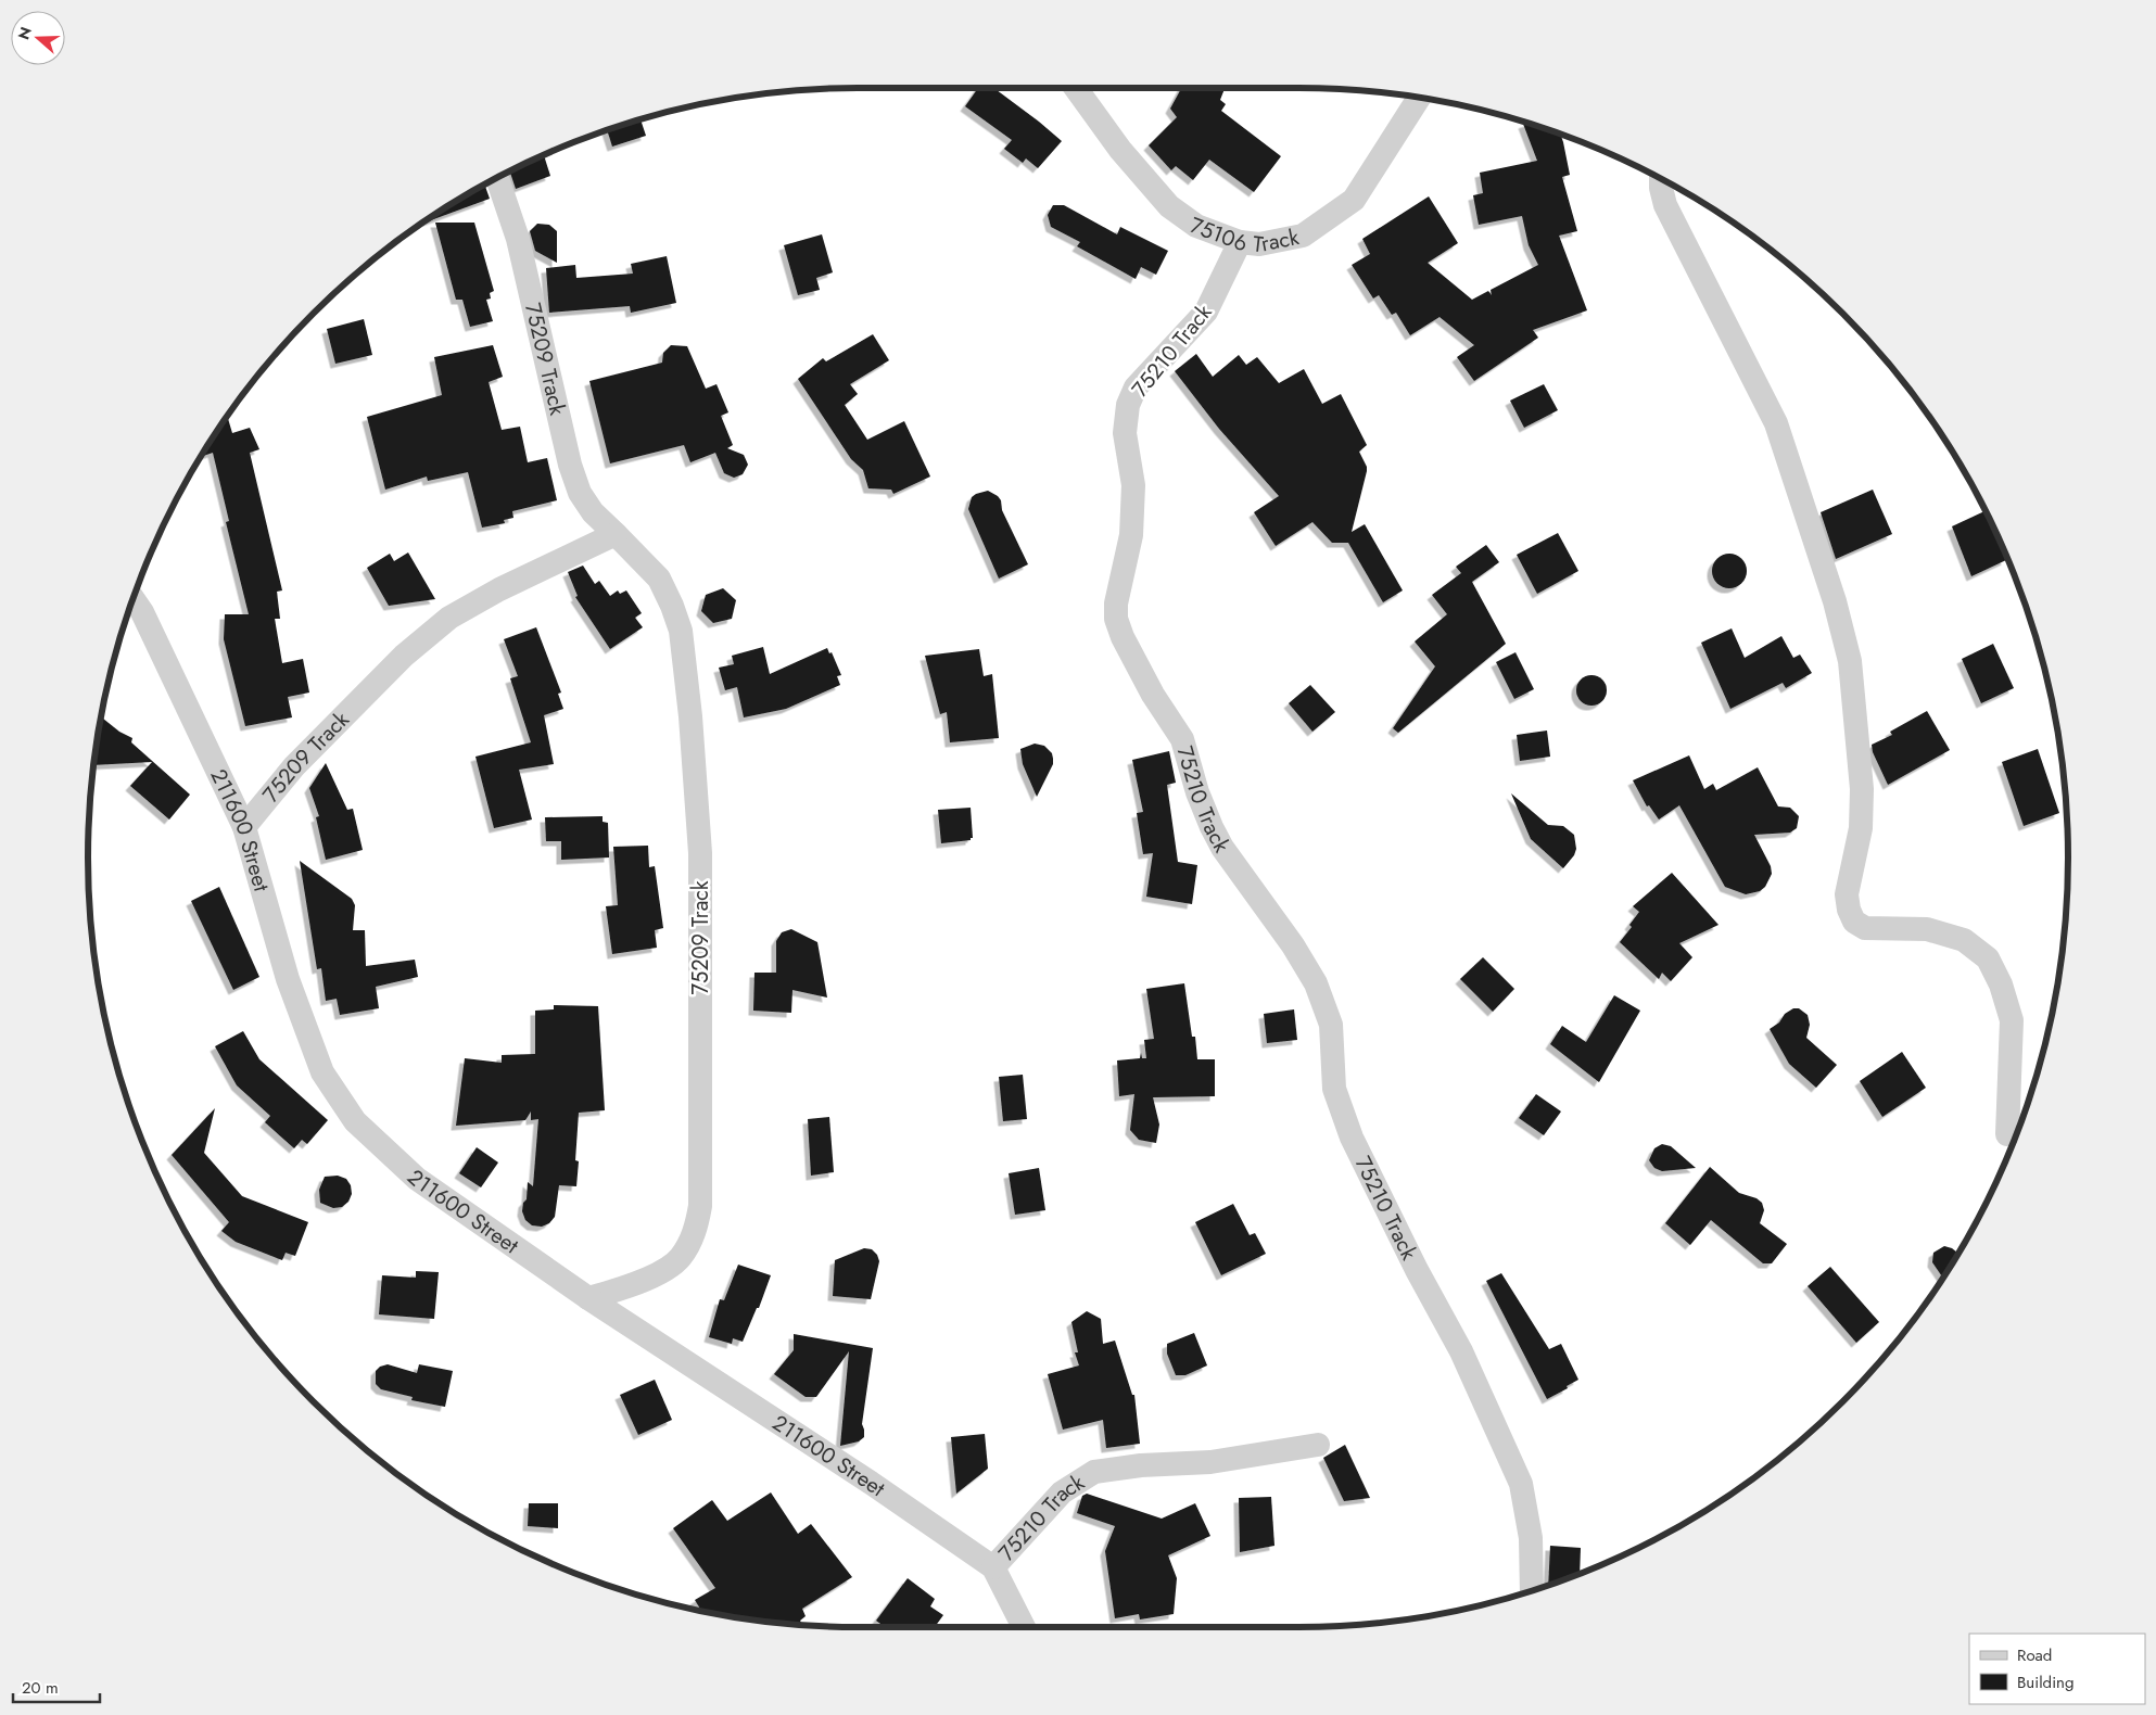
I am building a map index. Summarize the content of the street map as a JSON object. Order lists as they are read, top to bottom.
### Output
{
  "streets": {
    "street": [
      "75106 Track",
      "75210 Track",
      "75209 Track",
      "211600 Street"
    ]
  },
  "crossings": [
    ["75106 Track", "75210 Track"],
    ["75210 Track", "211600 Street"],
    ["75209 Track", "211600 Street"]
  ],
  "legend": ["Road", "Building"],
  "scale_bar": "20 m",
  "north": "left"
}
